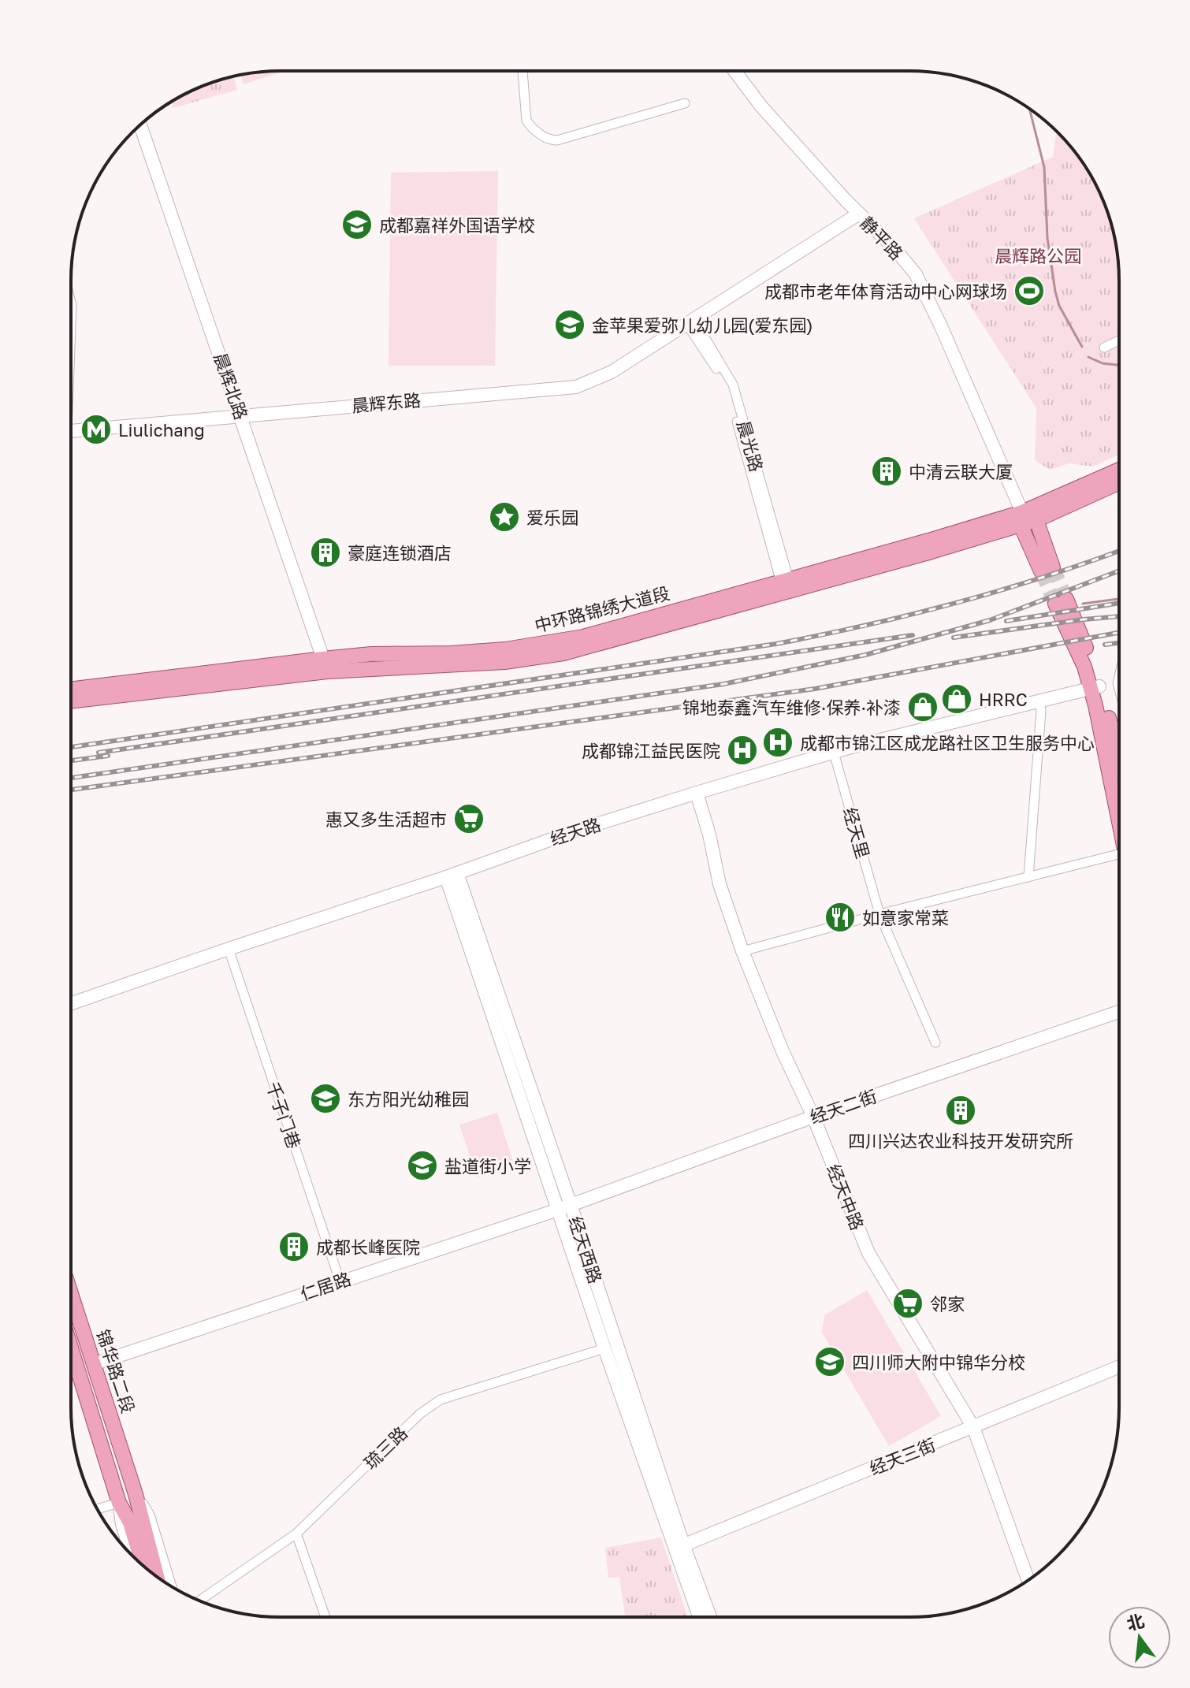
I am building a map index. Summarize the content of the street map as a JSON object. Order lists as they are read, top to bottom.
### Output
{
  "streets": {
    "main road": ["中环路锦绣大道段", "锦华路二段"],
    "street": [
      "静平路",
      "晨辉北路",
      "晨辉东路",
      "晨光路",
      "经天路",
      "经天里",
      "经天二街",
      "千子门巷",
      "经天中路",
      "经天西路",
      "仁居路",
      "琉三路",
      "经天三街"
    ]
  },
  "crossings": [
    ["静平路", "晨辉东路"],
    ["静平路", "中环路锦绣大道段"],
    ["晨辉北路", "晨辉东路"],
    ["晨辉北路", "中环路锦绣大道段"],
    ["晨辉东路", "晨光路"],
    ["晨光路", "中环路锦绣大道段"],
    ["经天路", "经天里"],
    ["经天路", "千子门巷"],
    ["经天路", "经天中路"],
    ["经天路", "经天西路"],
    ["经天二街", "经天中路"],
    ["经天二街", "经天西路"],
    ["经天二街", "仁居路"],
    ["千子门巷", "仁居路"],
    ["经天中路", "经天三街"],
    ["经天西路", "仁居路"],
    ["经天西路", "琉三路"],
    ["经天西路", "经天三街"],
    ["仁居路", "锦华路二段"]
  ],
  "parks": ["晨辉路公园"],
  "places": {
    "school or university": [
      "成都嘉祥外国语学校",
      "金苹果爱弥儿幼儿园(爱东园)",
      "东方阳光幼稚园",
      "盐道街小学",
      "四川师大附中锦华分校"
    ],
    "sports": ["成都市老年体育活动中心网球场"],
    "metro station": ["Liulichang"],
    "building": [
      "中清云联大厦",
      "豪庭连锁酒店",
      "四川兴达农业科技开发研究所",
      "成都长峰医院"
    ],
    "place": ["爱乐园"],
    "shop": ["HRRC", "锦地泰鑫汽车维修·保养·补漆"],
    "hospital": ["成都市锦江区成龙路社区卫生服务中心", "成都锦江益民医院"],
    "supermarket": ["惠又多生活超市", "邻家"],
    "restaurant": ["如意家常菜"]
  },
  "north": "top"
}
